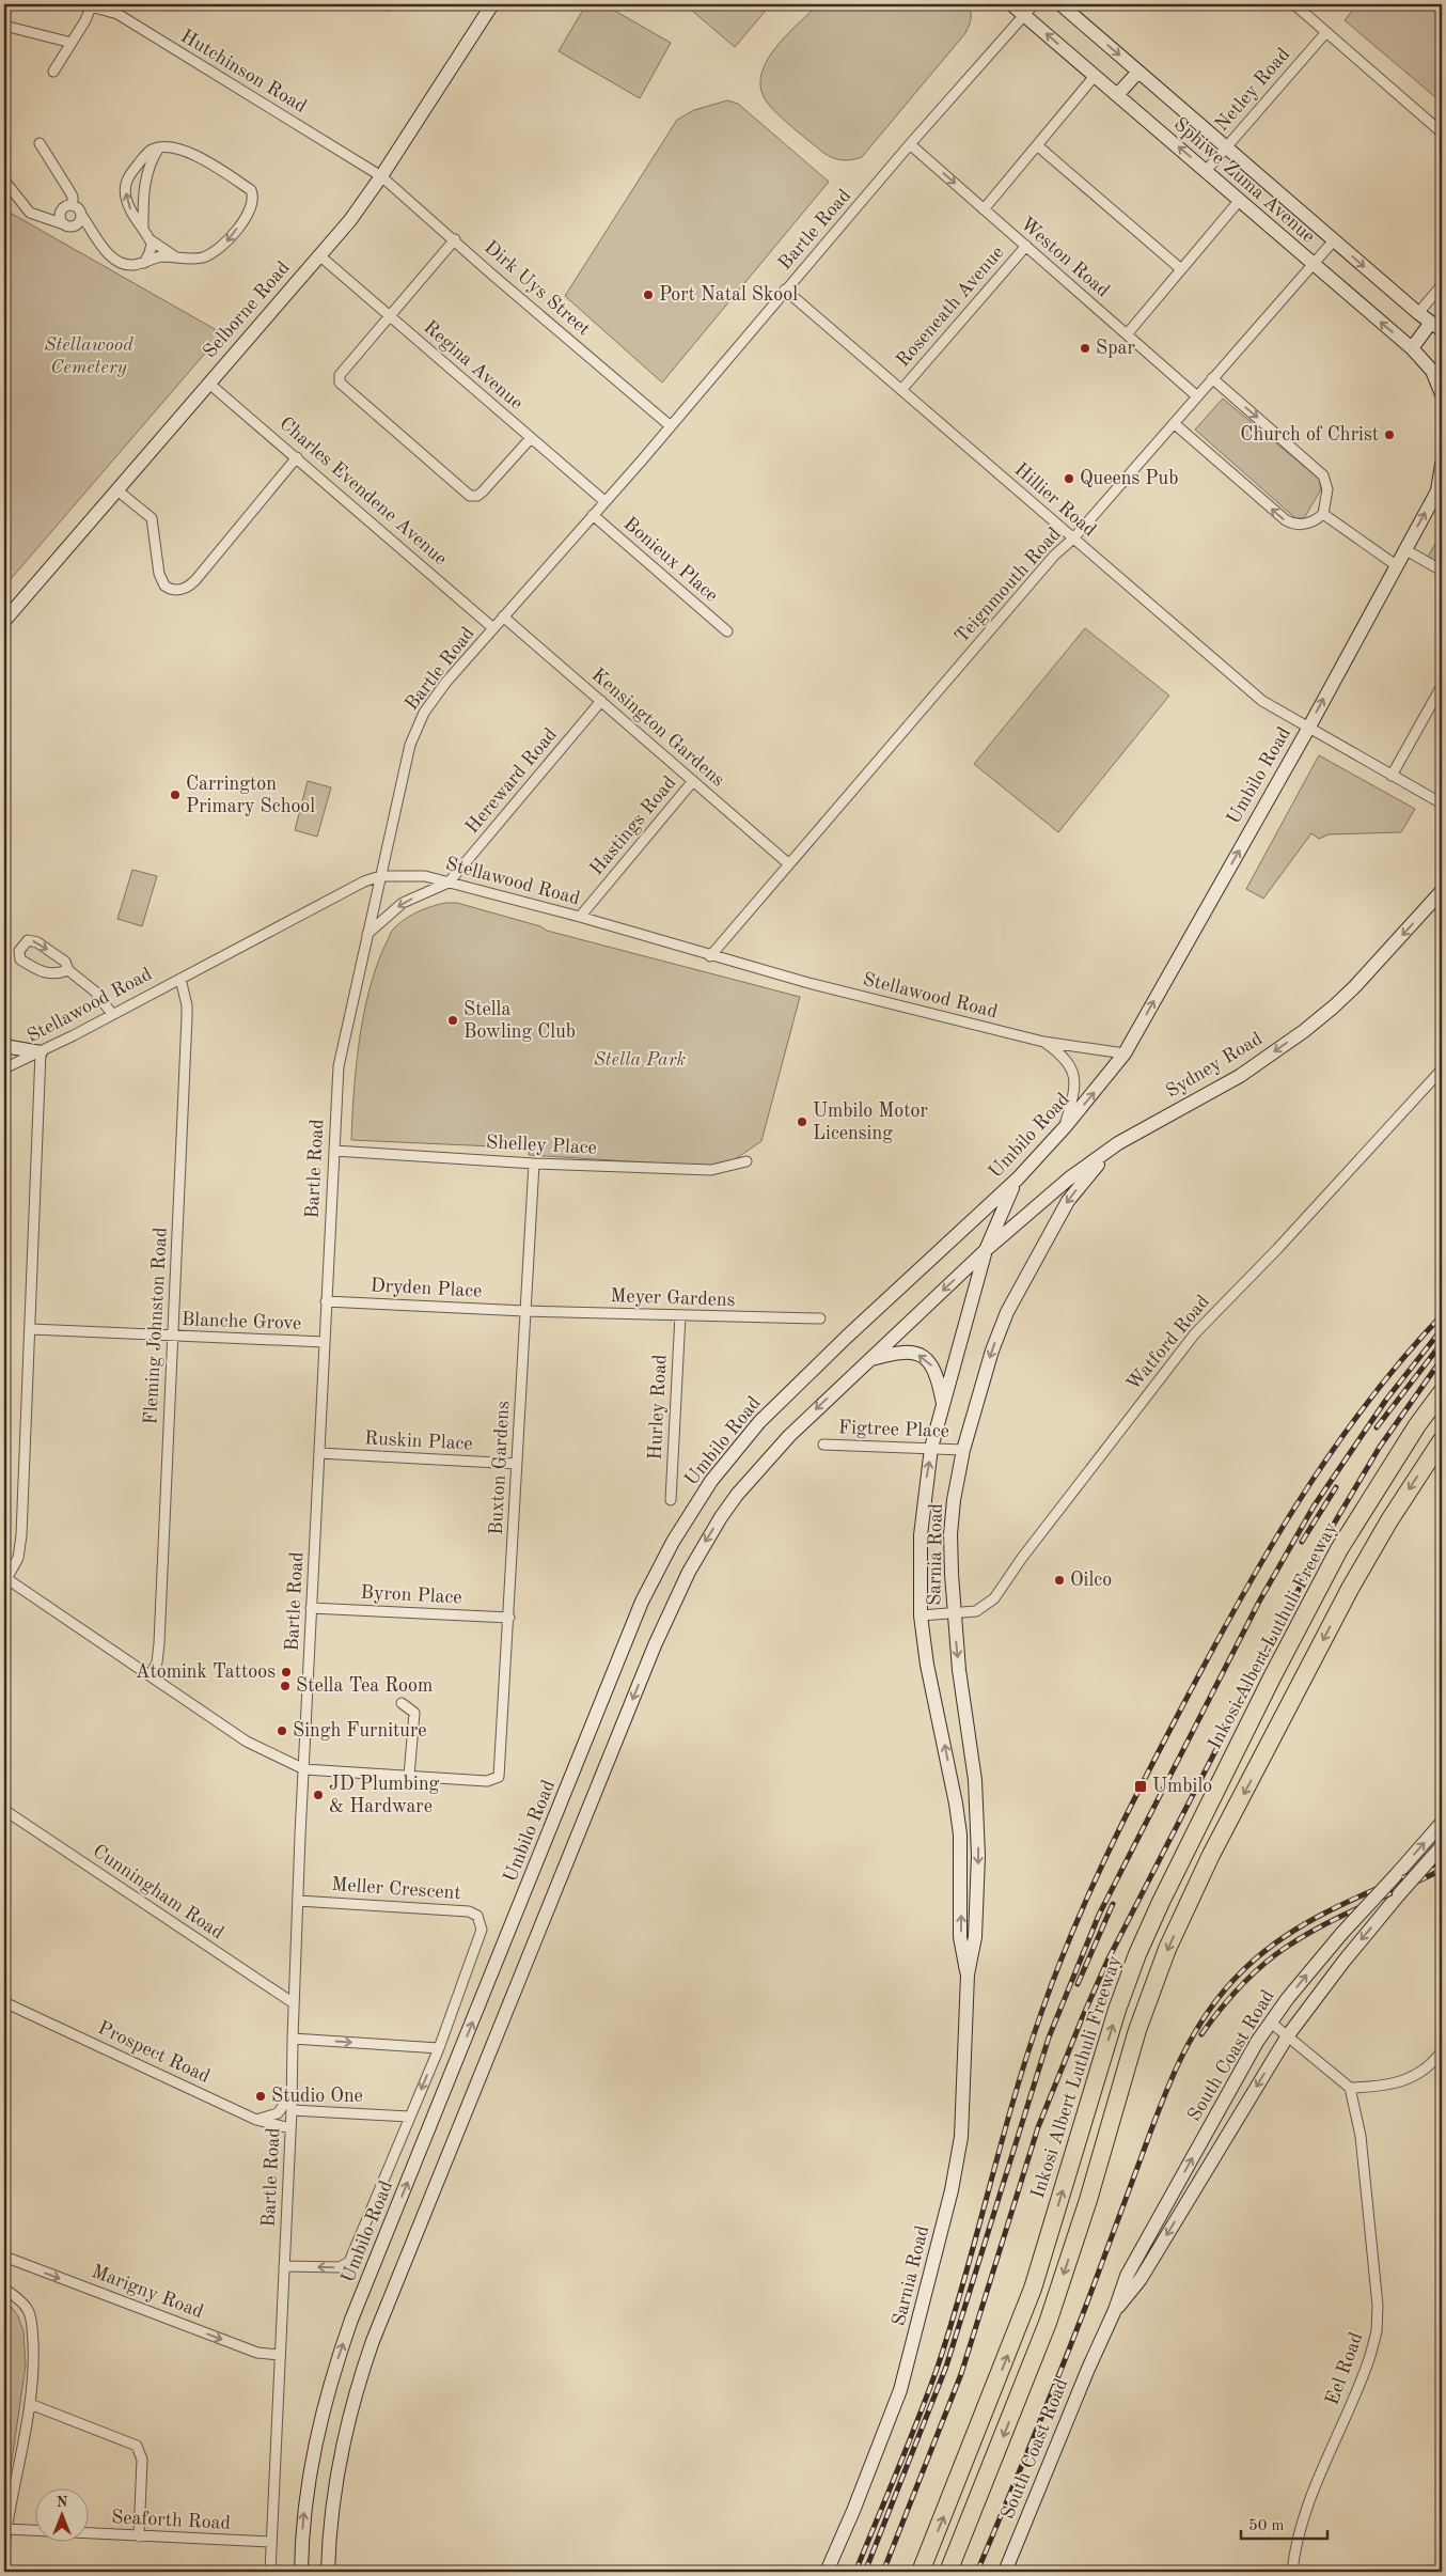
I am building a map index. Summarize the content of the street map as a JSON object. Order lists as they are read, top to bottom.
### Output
{
  "streets": {
    "highway": ["Inkosi Albert Luthuli Freeway"],
    "main road": [
      "Sphiwe Zuma Avenue",
      "Selborne Road",
      "Umbilo Road",
      "Sydney Road",
      "Sarnia Road",
      "South Coast Road"
    ],
    "street": [
      "Hutchinson Road",
      "Netley Road",
      "Bartle Road",
      "Weston Road",
      "Dirk Uys Street",
      "Roseneath Avenue",
      "Regina Avenue",
      "Charles Evendene Avenue",
      "Hillier Road",
      "Bonieux Place",
      "Teignmouth Road",
      "Kensington Gardens",
      "Hereward Road",
      "Hastings Road",
      "Stellawood Road",
      "Shelley Place",
      "Dryden Place",
      "Meyer Gardens",
      "Blanche Grove",
      "Fleming Johnston Road",
      "Watford Road",
      "Hurley Road",
      "Figtree Place",
      "Ruskin Place",
      "Buxton Gardens",
      "Byron Place",
      "Meller Crescent",
      "Cunningham Road",
      "Prospect Road",
      "Marigny Road",
      "Eel Road",
      "Seaforth Road"
    ]
  },
  "crossings": [
    ["Hutchinson Road", "Dirk Uys Street"],
    ["Hutchinson Road", "Selborne Road"],
    ["Netley Road", "Sphiwe Zuma Avenue"],
    ["Sphiwe Zuma Avenue", "Bartle Road"],
    ["Sphiwe Zuma Avenue", "Teignmouth Road"],
    ["Bartle Road", "Weston Road"],
    ["Bartle Road", "Dirk Uys Street"],
    ["Bartle Road", "Regina Avenue"],
    ["Bartle Road", "Charles Evendene Avenue"],
    ["Bartle Road", "Hillier Road"],
    ["Bartle Road", "Bonieux Place"],
    ["Bartle Road", "Kensington Gardens"],
    ["Bartle Road", "Stellawood Road"],
    ["Bartle Road", "Shelley Place"],
    ["Bartle Road", "Dryden Place"],
    ["Bartle Road", "Blanche Grove"],
    ["Bartle Road", "Ruskin Place"],
    ["Bartle Road", "Byron Place"],
    ["Bartle Road", "Meller Crescent"],
    ["Bartle Road", "Cunningham Road"],
    ["Bartle Road", "Prospect Road"],
    ["Bartle Road", "Marigny Road"],
    ["Bartle Road", "Seaforth Road"],
    ["Weston Road", "Roseneath Avenue"],
    ["Weston Road", "Teignmouth Road"],
    ["Dirk Uys Street", "Selborne Road"],
    ["Roseneath Avenue", "Hillier Road"],
    ["Selborne Road", "Regina Avenue"],
    ["Selborne Road", "Charles Evendene Avenue"],
    ["Hillier Road", "Teignmouth Road"],
    ["Hillier Road", "Umbilo Road"],
    ["Teignmouth Road", "Kensington Gardens"],
    ["Teignmouth Road", "Stellawood Road"],
    ["Kensington Gardens", "Hereward Road"],
    ["Kensington Gardens", "Hastings Road"],
    ["Umbilo Road", "Stellawood Road"],
    ["Umbilo Road", "Sarnia Road"],
    ["Hereward Road", "Stellawood Road"],
    ["Hastings Road", "Stellawood Road"],
    ["Stellawood Road", "Fleming Johnston Road"],
    ["Sydney Road", "Sarnia Road"],
    ["Shelley Place", "Buxton Gardens"],
    ["Dryden Place", "Meyer Gardens"],
    ["Dryden Place", "Buxton Gardens"],
    ["Meyer Gardens", "Hurley Road"],
    ["Meyer Gardens", "Buxton Gardens"],
    ["Blanche Grove", "Fleming Johnston Road"],
    ["Watford Road", "Sarnia Road"],
    ["Figtree Place", "Sarnia Road"],
    ["Ruskin Place", "Buxton Gardens"],
    ["Buxton Gardens", "Byron Place"]
  ],
  "one_way": ["Sydney Road", "Marigny Road"],
  "parks": ["Stellawood Cemetery", "Stella Park"],
  "places": {
    "other": [
      "Port Natal Skool",
      "Spar",
      "Church of Christ",
      "Queens Pub",
      "Carrington Primary School",
      "Stella Bowling Club",
      "Umbilo Motor Licensing",
      "Oilco",
      "Atomink Tattoos",
      "Stella Tea Room",
      "Singh Furniture",
      "JD Plumbing & Hardware",
      "Studio One"
    ],
    "transit": ["Umbilo"]
  },
  "scale_bar": "50 m",
  "north": "top"
}
